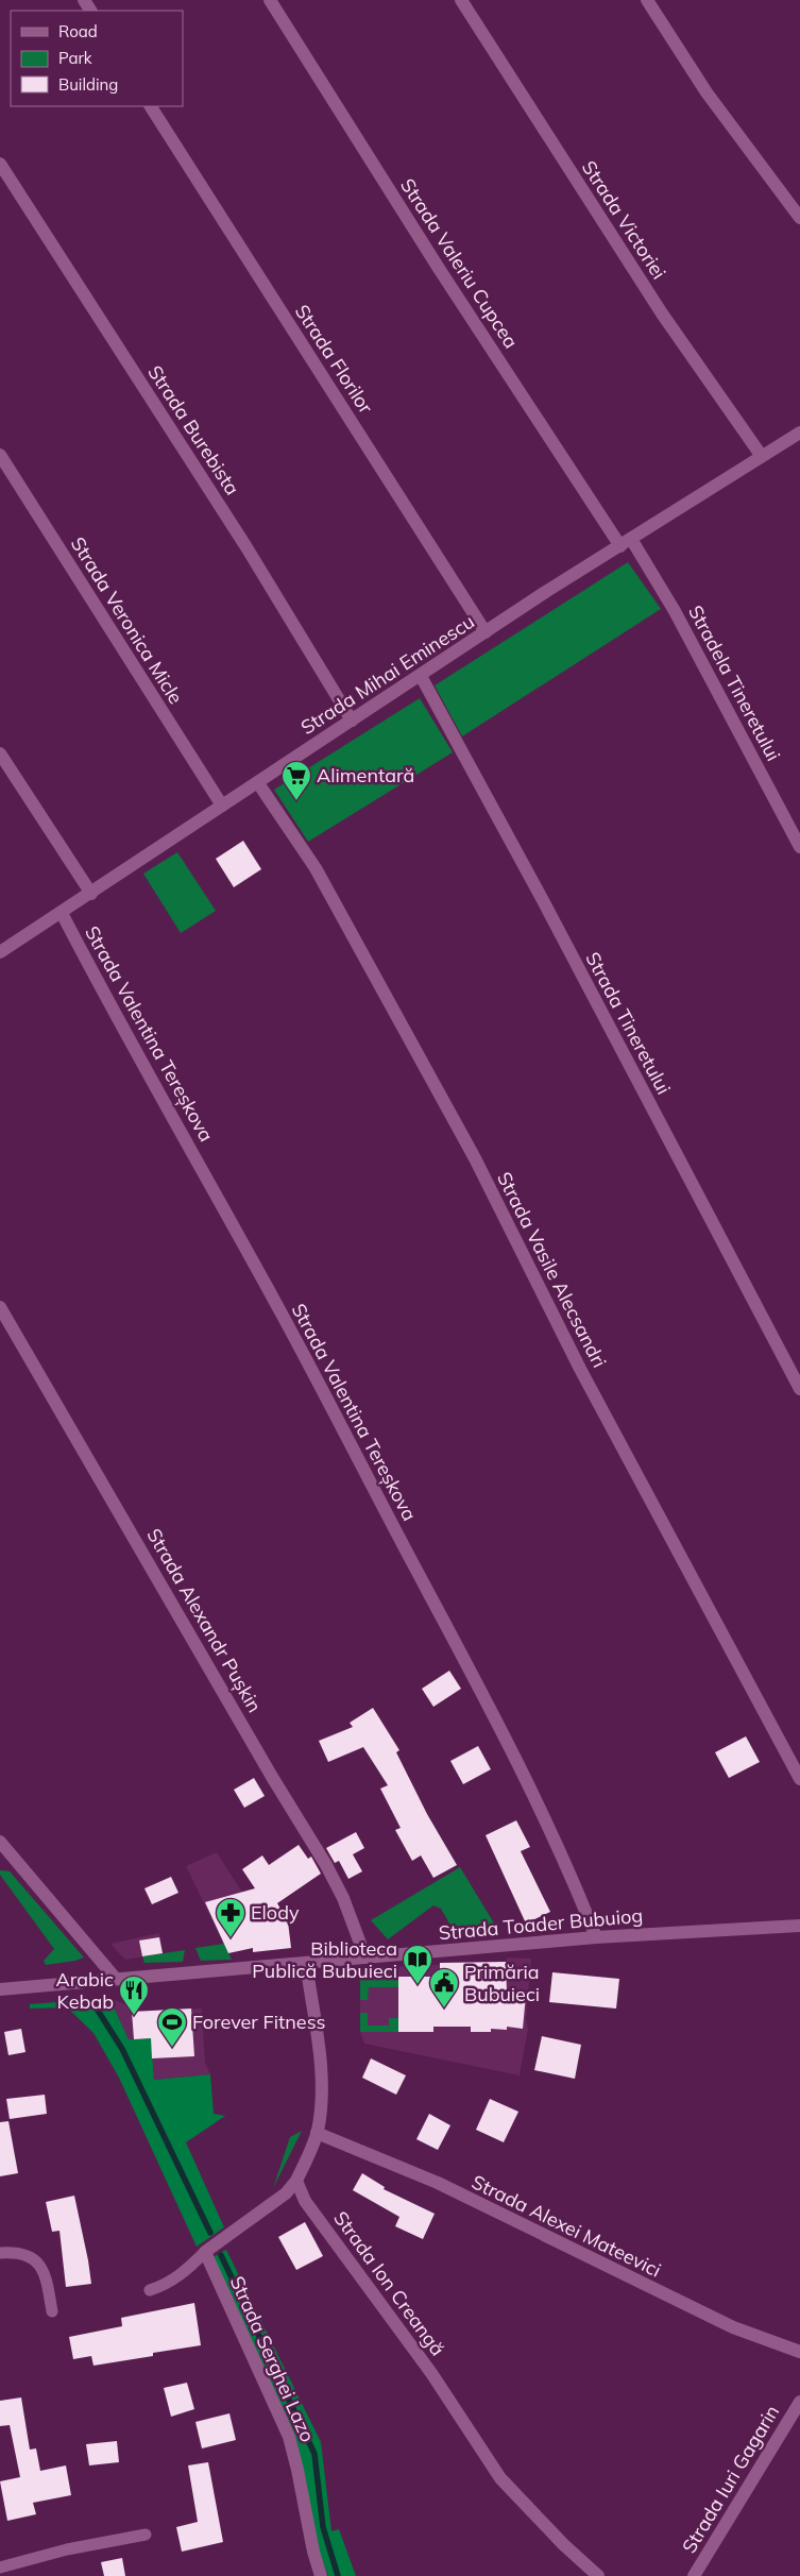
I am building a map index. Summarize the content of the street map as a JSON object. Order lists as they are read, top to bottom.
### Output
{
  "streets": {
    "street": [
      "Strada Victoriei",
      "Strada Valeriu Cupcea",
      "Strada Florilor",
      "Strada Burebista",
      "Strada Veronica Micle",
      "Strada Mihai Eminescu",
      "Stradela Tineretului",
      "Strada Tineretului",
      "Strada Valentina Tereșkova",
      "Strada Vasile Alecsandri",
      "Strada Alexandr Pușkin",
      "Strada Toader Bubuiog",
      "Strada Alexei Mateevici",
      "Strada Ion Creangă",
      "Strada Serghei Lazo",
      "Strada Iuri Gagarin"
    ]
  },
  "crossings": [
    ["Strada Victoriei", "Strada Mihai Eminescu"],
    ["Strada Valeriu Cupcea", "Strada Mihai Eminescu"],
    ["Strada Valeriu Cupcea", "Stradela Tineretului"],
    ["Strada Florilor", "Strada Mihai Eminescu"],
    ["Strada Burebista", "Strada Mihai Eminescu"],
    ["Strada Veronica Micle", "Strada Mihai Eminescu"],
    ["Strada Mihai Eminescu", "Stradela Tineretului"],
    ["Strada Mihai Eminescu", "Strada Tineretului"],
    ["Strada Mihai Eminescu", "Strada Valentina Tereșkova"],
    ["Strada Mihai Eminescu", "Strada Vasile Alecsandri"],
    ["Strada Valentina Tereșkova", "Strada Toader Bubuiog"],
    ["Strada Alexandr Pușkin", "Strada Toader Bubuiog"]
  ],
  "places": {
    "supermarket": ["Alimentară"],
    "pharmacy": ["Elody"],
    "library": ["Biblioteca Publică Bubuieci"],
    "public building": ["Primăria Bubuieci"],
    "restaurant": ["Arabic Kebab"],
    "sports": ["Forever Fitness"]
  },
  "legend": ["Road", "Park", "Building"]
}
